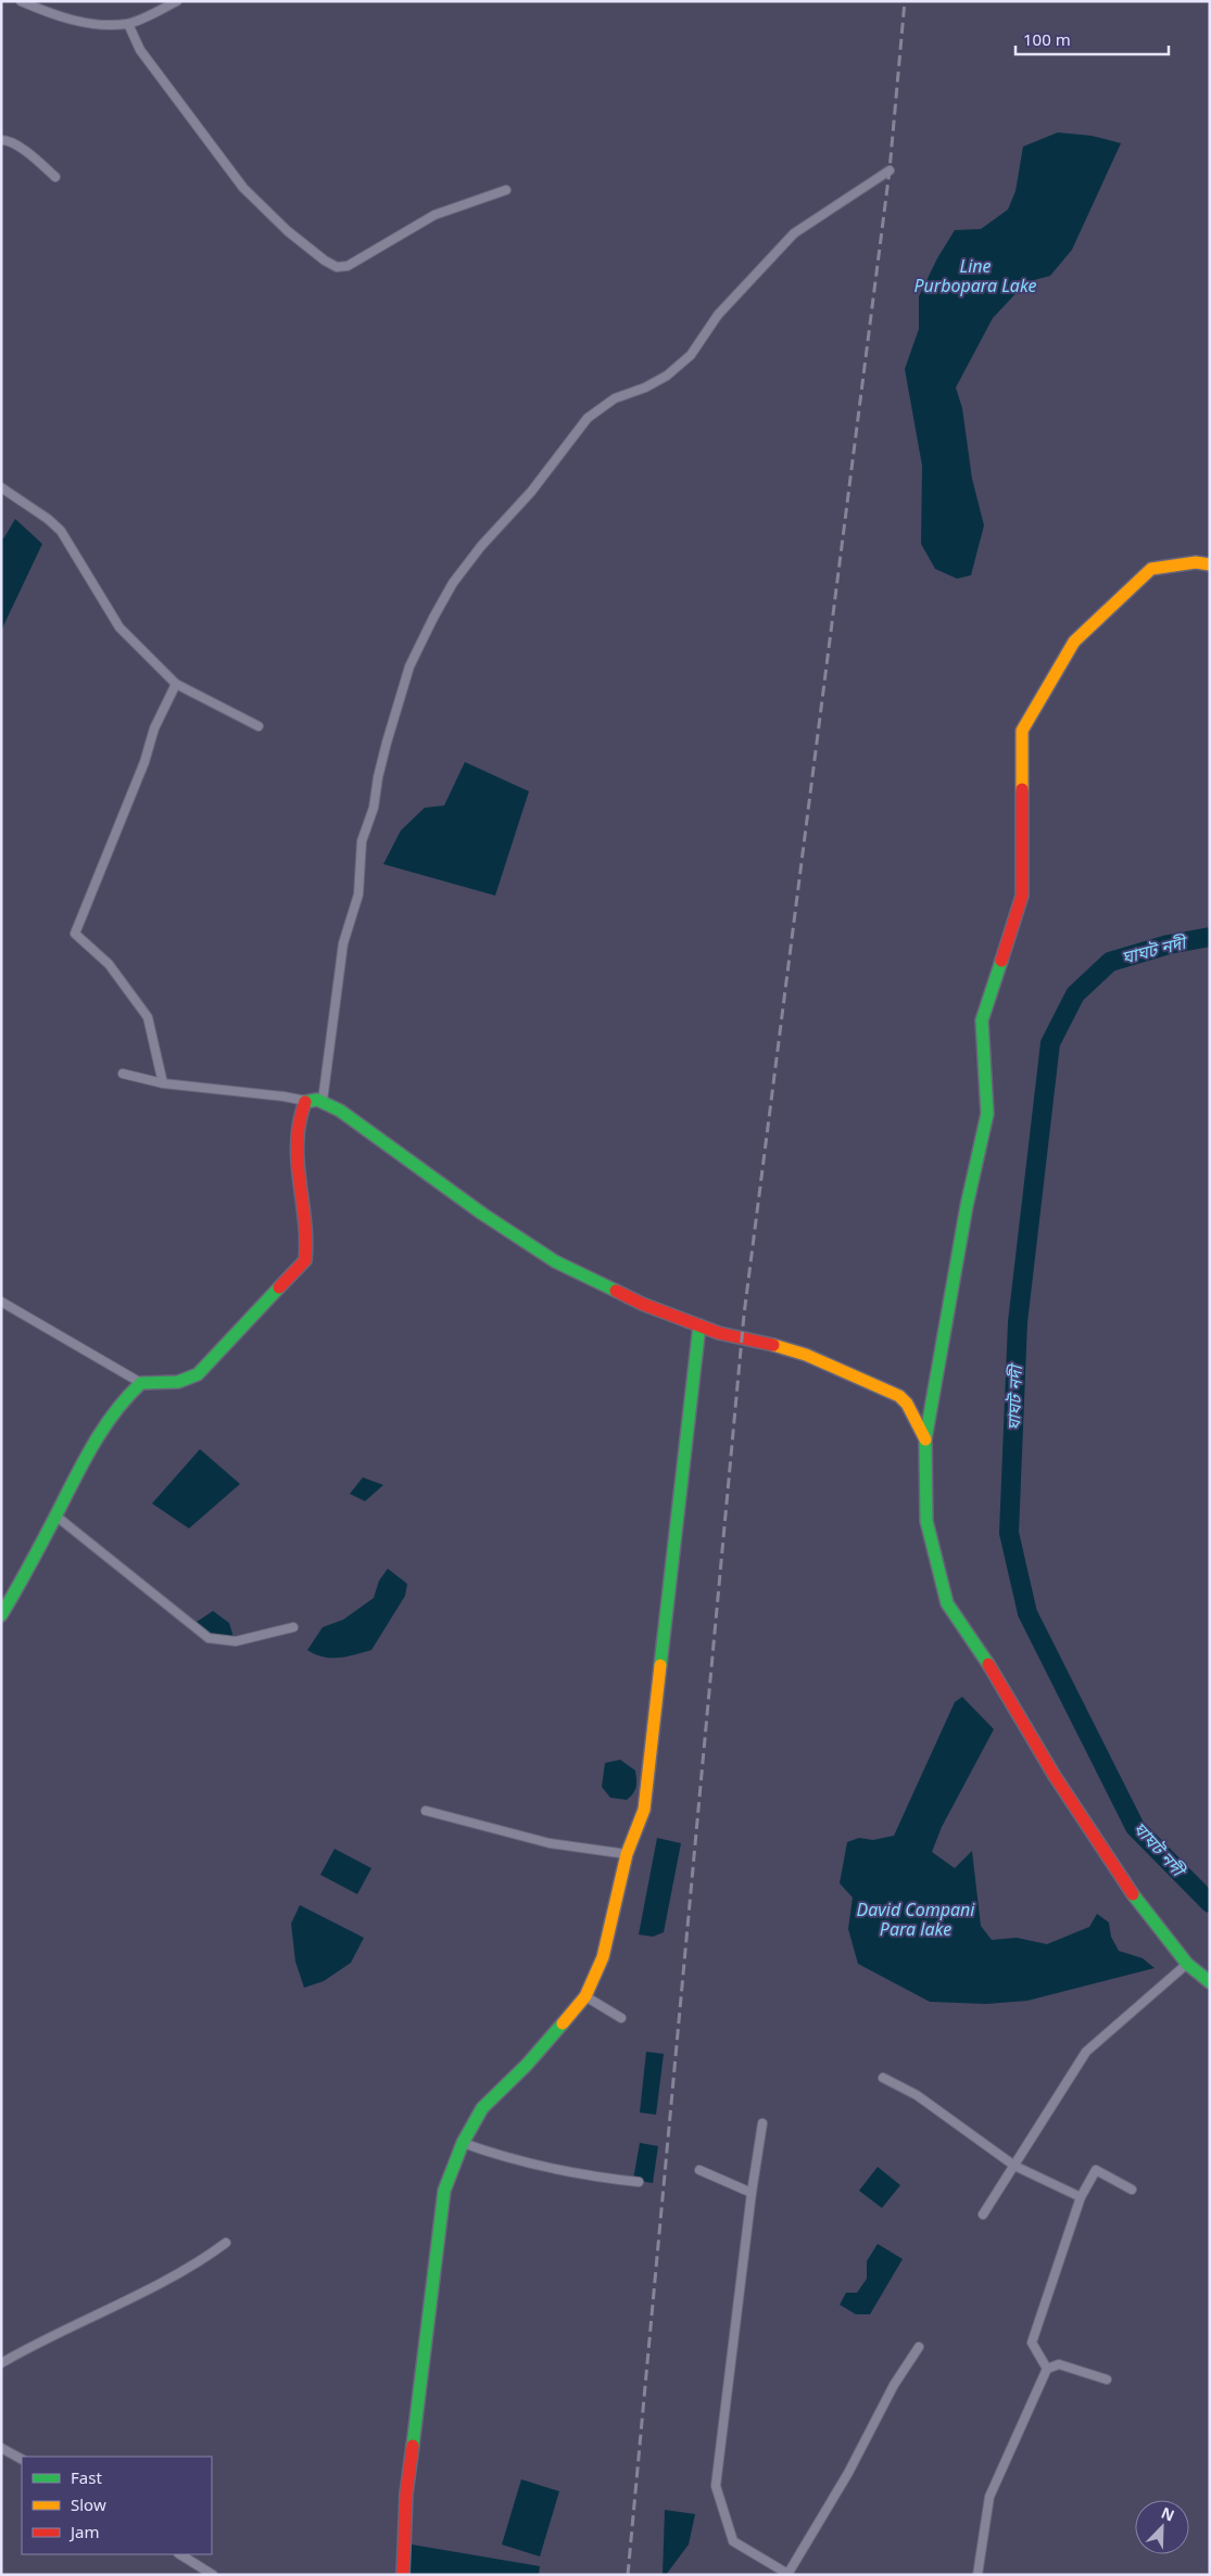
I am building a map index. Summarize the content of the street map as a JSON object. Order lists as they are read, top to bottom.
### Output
{
  "water": ["Line Purbopara Lake", "ঘাঘট নদী", "David Compani Para lake"],
  "legend": ["Fast", "Slow", "Jam"],
  "scale_bar": "100 m",
  "north": "top right"
}
